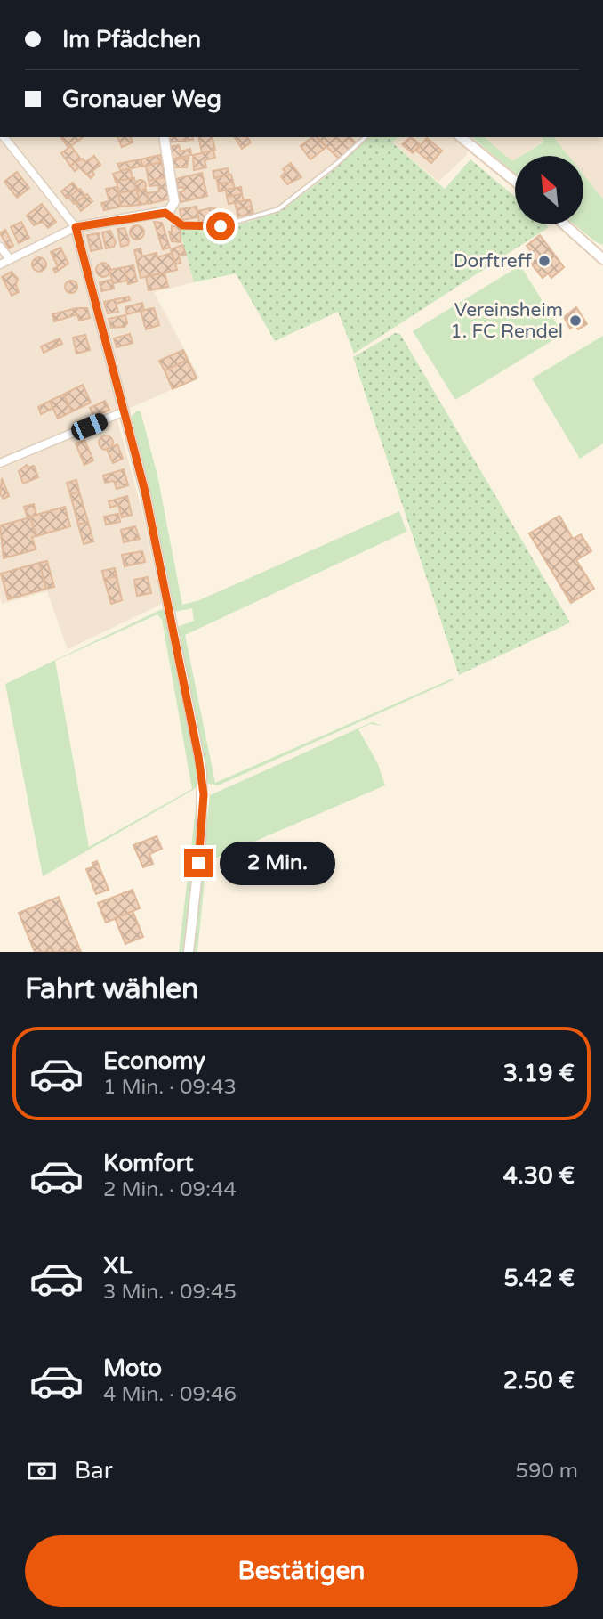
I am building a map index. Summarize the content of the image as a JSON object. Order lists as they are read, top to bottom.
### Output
{
  "places": ["Dorftreff", "Vereinsheim 1. FC Rendel"],
  "north": "top left",
  "page": {
    "banner": ["Im Pfädchen", "Gronauer Weg"],
    "bubble": "2 Min.",
    "heading": "Fahrt wählen",
    "list": [
      {
        "name": "Economy",
        "note": "1 Min. · 09:43",
        "value": "3.19 €"
      },
      {
        "name": "Komfort",
        "note": "2 Min. · 09:44",
        "value": "4.30 €"
      },
      {
        "name": "XL",
        "note": "3 Min. · 09:45",
        "value": "5.42 €"
      },
      {
        "name": "Moto",
        "note": "4 Min. · 09:46",
        "value": "2.50 €"
      }
    ],
    "pay": ["Bar", "590 m"],
    "buttons": "Bestätigen"
  }
}
